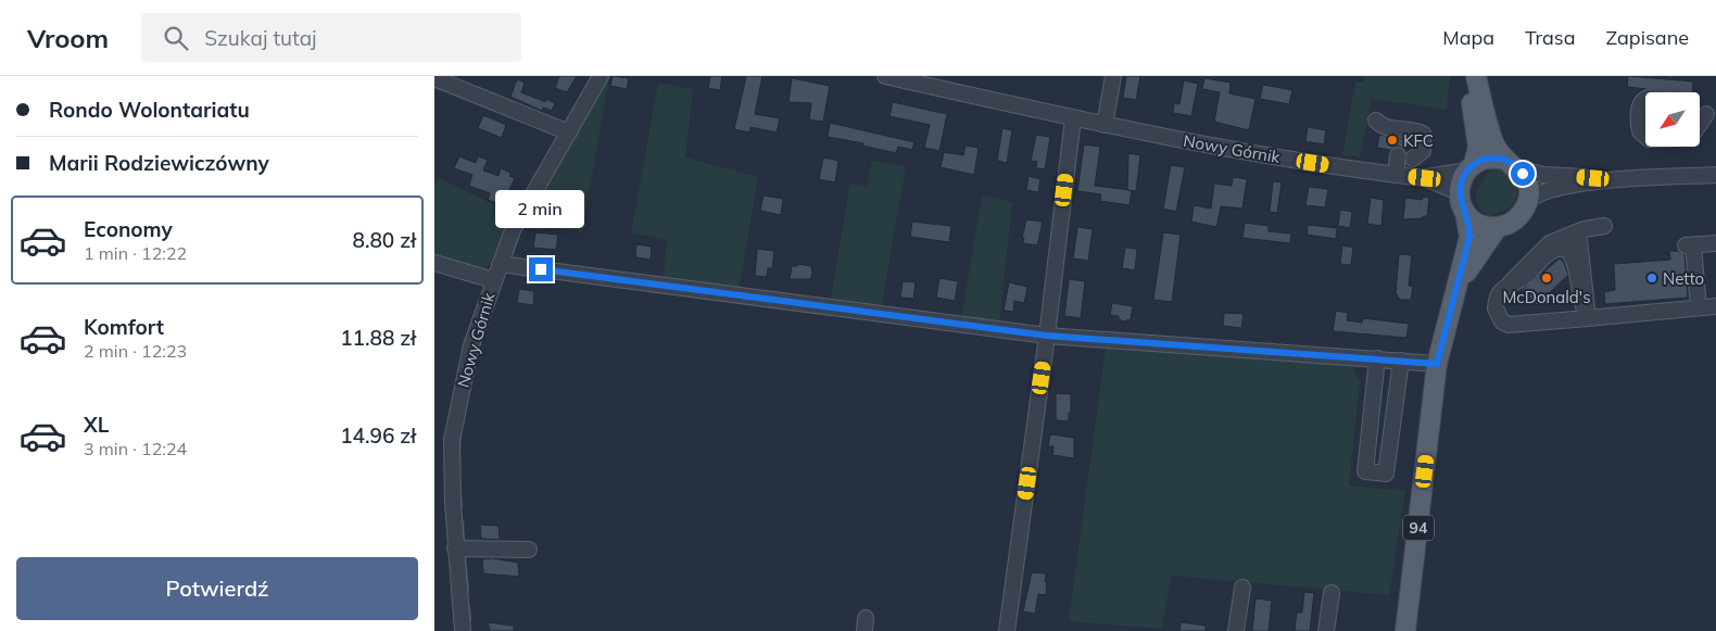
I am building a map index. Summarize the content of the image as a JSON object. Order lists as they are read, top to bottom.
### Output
{
  "streets": {
    "main road": ["94"],
    "street": ["Nowy Górnik"]
  },
  "crossings": [
    ["Nowy Górnik", "94"]
  ],
  "places": ["KFC", "McDonald's", "Netto"],
  "north": "bottom left",
  "page": {
    "header": "Vroom",
    "search": "Szukaj tutaj",
    "nav": ["Mapa", "Trasa", "Zapisane"],
    "banner": ["Rondo Wolontariatu", "Marii Rodziewiczówny"],
    "bubble": "2 min",
    "list": [
      {
        "name": "Economy",
        "note": "1 min · 12:22",
        "value": "8.80 zł"
      },
      {
        "name": "Komfort",
        "note": "2 min · 12:23",
        "value": "11.88 zł"
      },
      {
        "name": "XL",
        "note": "3 min · 12:24",
        "value": "14.96 zł"
      }
    ],
    "buttons": "Potwierdź"
  }
}
